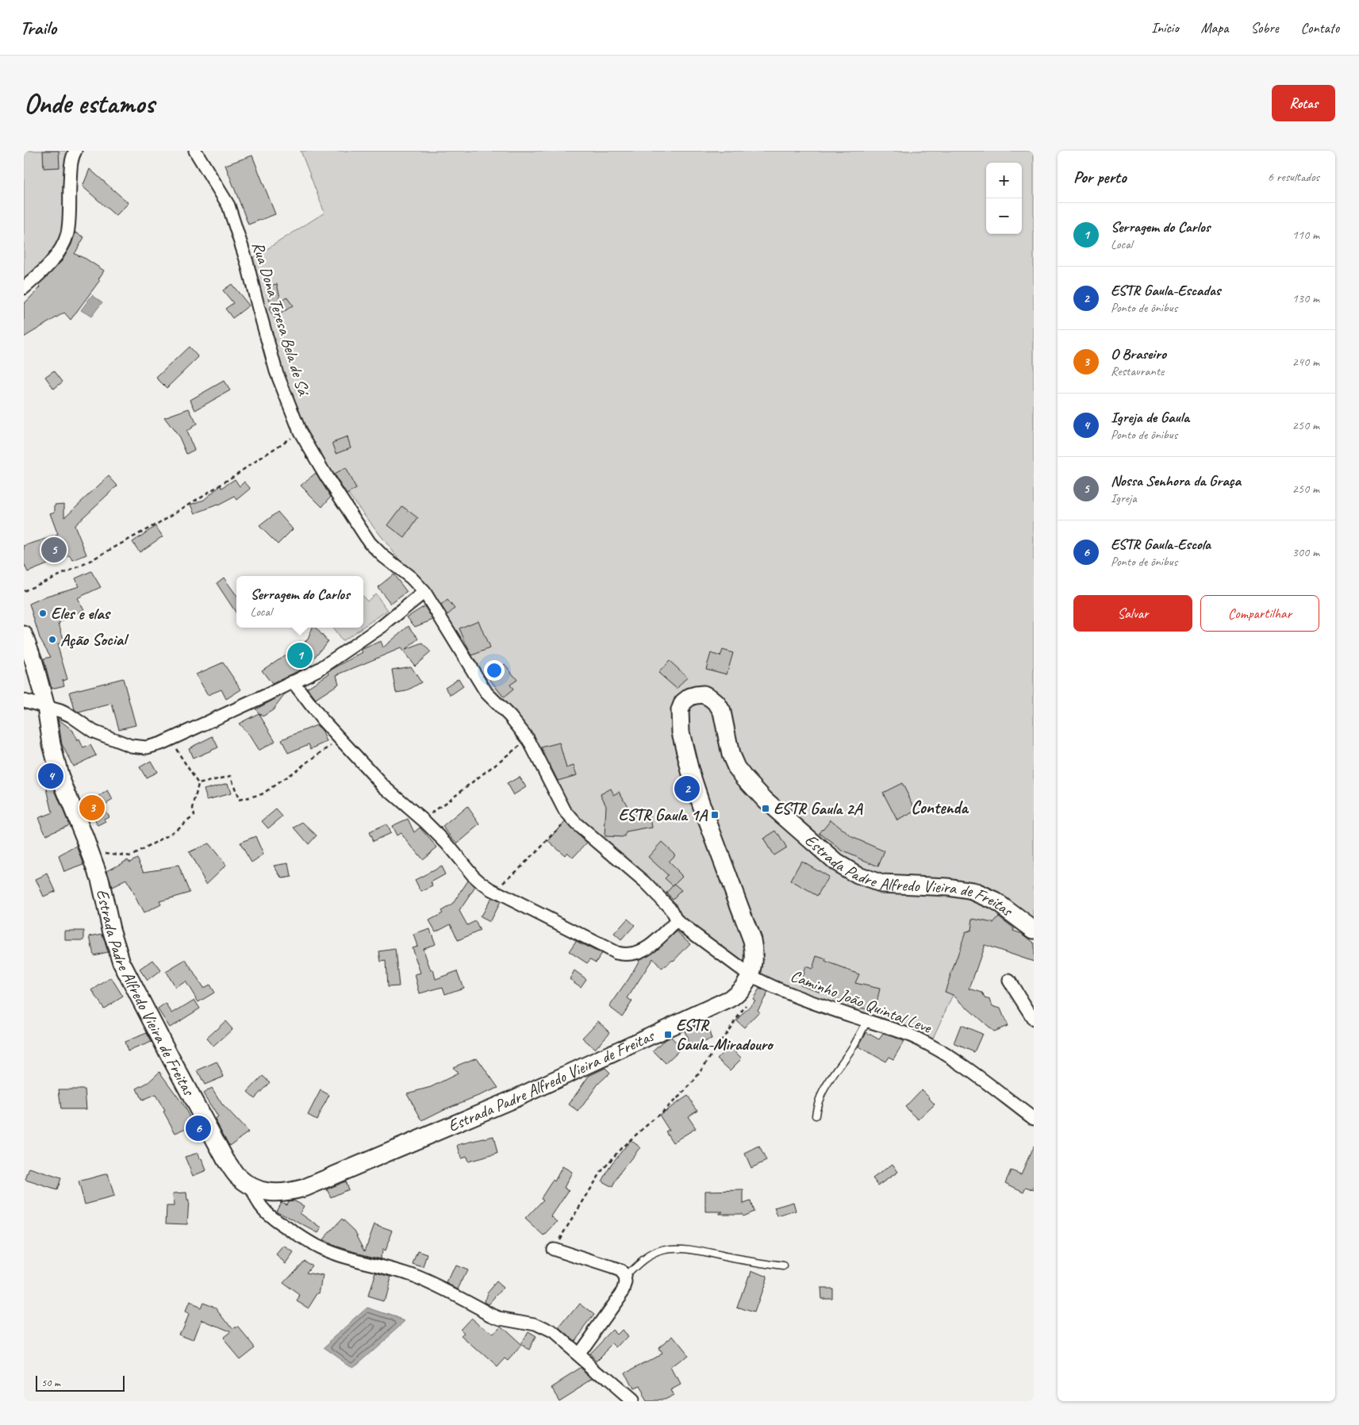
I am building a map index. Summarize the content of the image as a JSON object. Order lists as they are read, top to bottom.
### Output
{
  "streets": {
    "main road": ["Estrada Padre Alfredo Vieira de Freitas"],
    "street": ["Rua Dona Teresa Bela de Sá", "Caminho João Quintal Leve"]
  },
  "crossings": [
    ["Rua Dona Teresa Bela de Sá", "Estrada Padre Alfredo Vieira de Freitas"],
    ["Rua Dona Teresa Bela de Sá", "Caminho João Quintal Leve"],
    ["Estrada Padre Alfredo Vieira de Freitas", "Caminho João Quintal Leve"]
  ],
  "districts": ["Contenda"],
  "places": {
    "other": ["Eles e elas", "Ação Social"],
    "transit": ["ESTR Gaula 2A", "ESTR Gaula 1A", "ESTR Gaula-Miradouro"]
  },
  "scale_bar": "50 m",
  "page": {
    "header": "Trailo",
    "nav": [
      "Início",
      "Mapa",
      "Sobre",
      "Contato"
    ],
    "buttons": [
      "Rotas",
      ["Salvar", "Compartilhar"]
    ],
    "title": "Onde estamos",
    "heading": ["Por perto", "6 resultados"],
    "map_buttons": ["+", "−"],
    "list": [
      {
        "mark": "1",
        "name": "Serragem do Carlos",
        "note": "Local",
        "value": "110 m"
      },
      {
        "mark": "2",
        "name": "ESTR Gaula-Escadas",
        "note": "Ponto de ônibus",
        "value": "130 m"
      },
      {
        "mark": "3",
        "name": "O Braseiro",
        "note": "Restaurante",
        "value": "240 m"
      },
      {
        "mark": "4",
        "name": "Igreja de Gaula",
        "note": "Ponto de ônibus",
        "value": "250 m"
      },
      {
        "mark": "5",
        "name": "Nossa Senhora da Graça",
        "note": "Igreja",
        "value": "250 m"
      },
      {
        "mark": "6",
        "name": "ESTR Gaula-Escola",
        "note": "Ponto de ônibus",
        "value": "300 m"
      }
    ],
    "pins": [
      "5",
      "1",
      "4",
      "2",
      "3",
      "6"
    ],
    "popup": ["Serragem do Carlos", "Local"],
    "scale": "50 m"
  }
}
